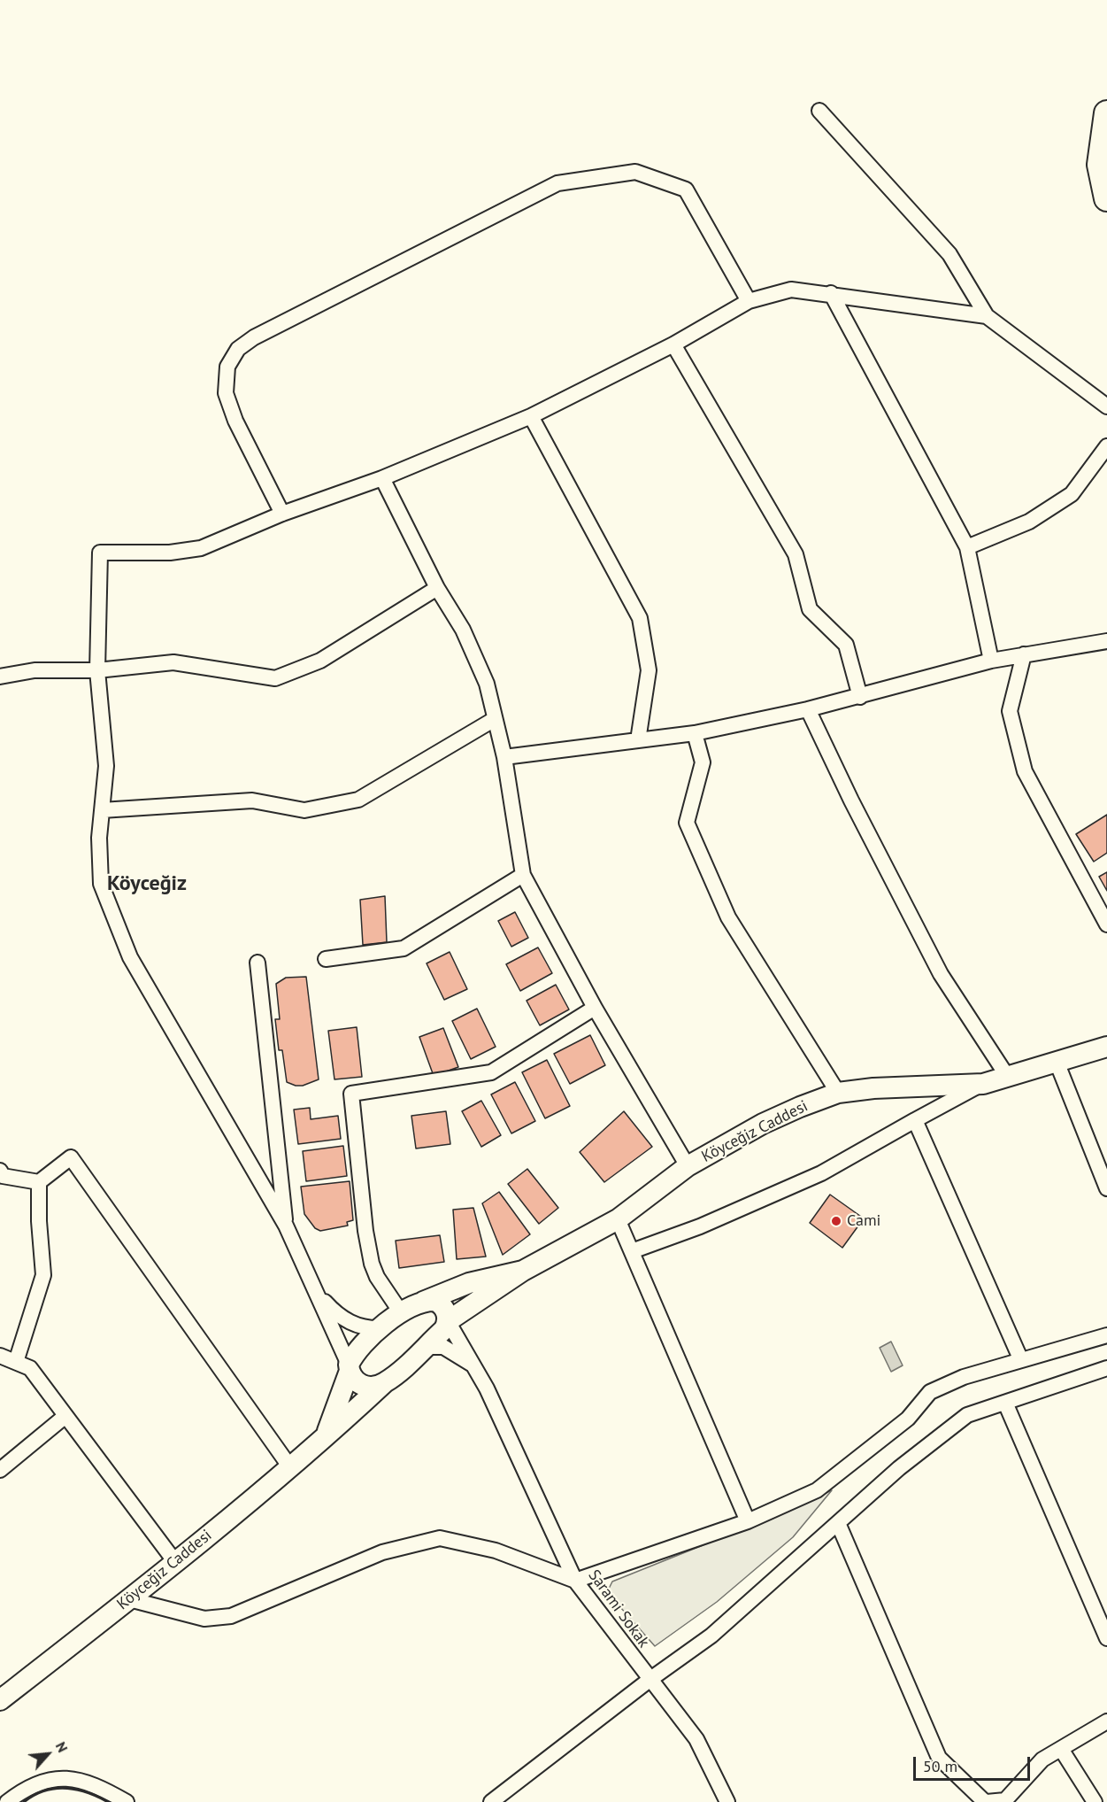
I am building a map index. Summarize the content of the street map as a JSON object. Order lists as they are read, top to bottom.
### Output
{
  "streets": {
    "street": ["Köyceğiz Caddesi", "Sarami Sokak"]
  },
  "crossings": [
    ["Köyceğiz Caddesi", "Sarami Sokak"]
  ],
  "districts": ["Köyceğiz"],
  "places": ["Cami"],
  "scale_bar": "50 m",
  "north": "top right"
}
